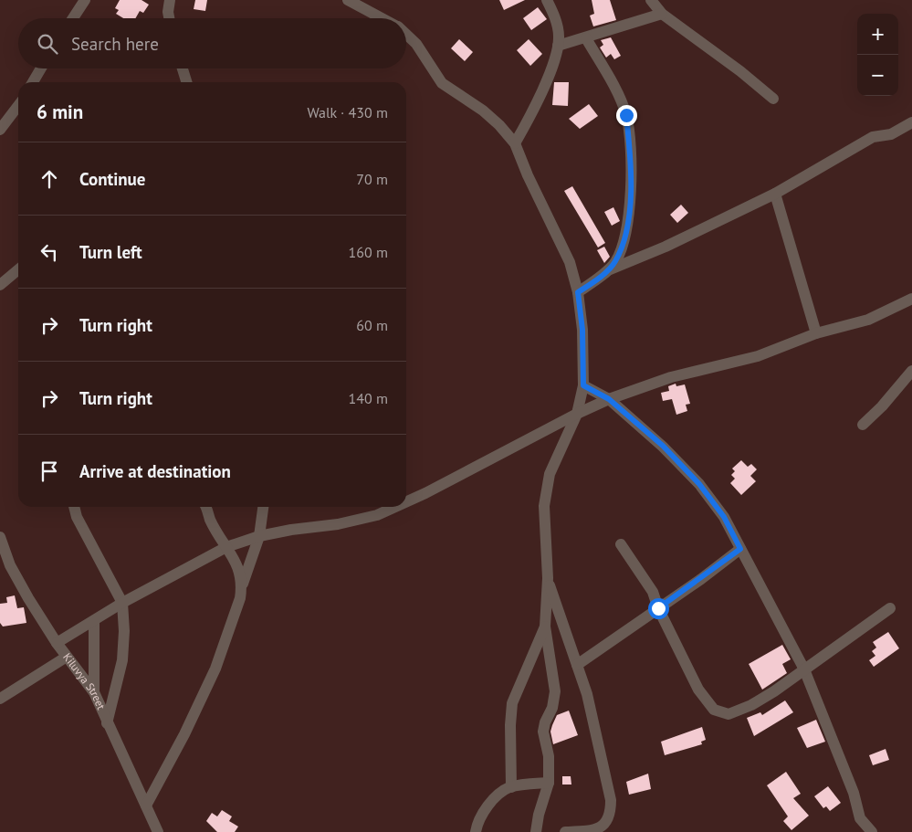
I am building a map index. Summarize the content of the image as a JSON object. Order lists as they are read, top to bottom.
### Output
{
  "streets": {
    "street": ["Kiluvya Street"]
  },
  "page": {
    "map_buttons": ["+", "−"],
    "search": "Search here",
    "heading": ["6 min", "Walk · 430 m"],
    "list": [
      ["Continue", "70 m"],
      ["Turn left", "160 m"],
      ["Turn right", "60 m"],
      ["Turn right", "140 m"],
      "Arrive at destination"
    ]
  }
}
